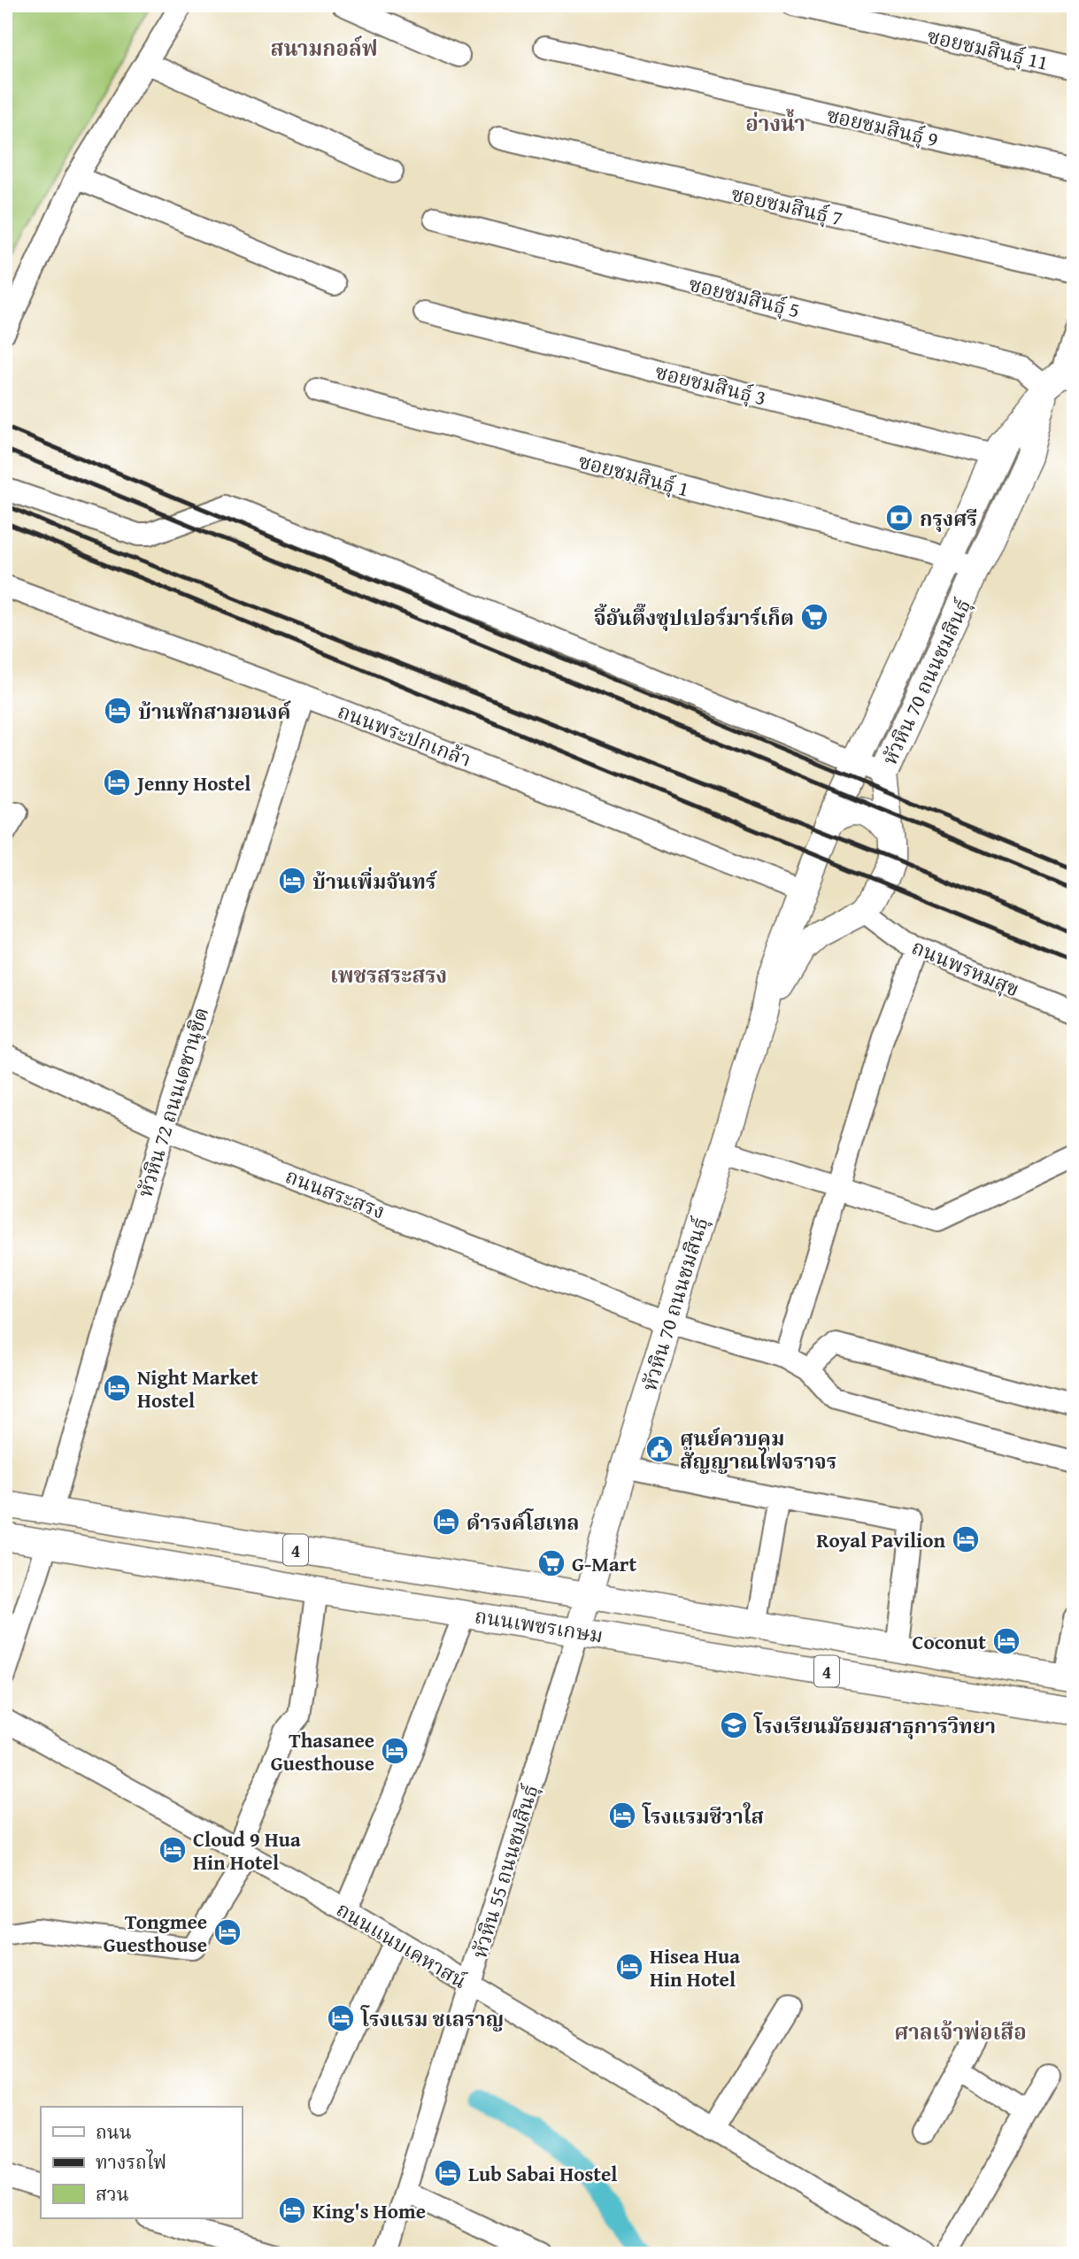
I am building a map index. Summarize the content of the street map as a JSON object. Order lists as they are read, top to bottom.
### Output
{
  "streets": {
    "main road": ["หัวหิน 70 ถนนชมสินธุ์", "4", "ถนนเพชรเกษม"],
    "street": [
      "ซอยชมสินธุ์ 11",
      "ซอยชมสินธุ์ 9",
      "ซอยชมสินธุ์ 7",
      "ซอยชมสินธุ์ 5",
      "ซอยชมสินธุ์ 3",
      "ซอยชมสินธุ์ 1",
      "ถนนพระปกเกล้า",
      "ถนนพรหมสุข",
      "หัวหิน 72 ถนนเดชานุชิต",
      "ถนนสระสรง",
      "หัวหิน 55 ถนนชมสินธุ์",
      "ถนนแนบเคหาสน์"
    ]
  },
  "crossings": [
    ["ซอยชมสินธุ์ 5", "หัวหิน 70 ถนนชมสินธุ์"],
    ["ซอยชมสินธุ์ 3", "หัวหิน 70 ถนนชมสินธุ์"],
    ["ซอยชมสินธุ์ 1", "หัวหิน 70 ถนนชมสินธุ์"],
    ["หัวหิน 70 ถนนชมสินธุ์", "ถนนพระปกเกล้า"],
    ["หัวหิน 70 ถนนชมสินธุ์", "ถนนพรหมสุข"],
    ["หัวหิน 70 ถนนชมสินธุ์", "ถนนสระสรง"],
    ["หัวหิน 70 ถนนชมสินธุ์", "ถนนเพชรเกษม"],
    ["หัวหิน 70 ถนนชมสินธุ์", "หัวหิน 55 ถนนชมสินธุ์"],
    ["ถนนพระปกเกล้า", "ถนนพรหมสุข"],
    ["ถนนพระปกเกล้า", "หัวหิน 72 ถนนเดชานุชิต"],
    ["หัวหิน 72 ถนนเดชานุชิต", "ถนนสระสรง"],
    ["หัวหิน 72 ถนนเดชานุชิต", "ถนนเพชรเกษม"],
    ["ถนนเพชรเกษม", "หัวหิน 55 ถนนชมสินธุ์"],
    ["หัวหิน 55 ถนนชมสินธุ์", "ถนนแนบเคหาสน์"]
  ],
  "districts": [
    "สนามกอล์ฟ",
    "อ่างน้ำ",
    "เพชรสระสรง",
    "ศาลเจ้าพ่อเสือ"
  ],
  "places": {
    "bank": ["กรุงศรี"],
    "supermarket": ["จี้อันตึ๊งซุปเปอร์มาร์เก็ต", "G-Mart"],
    "hotel": [
      "บ้านพักสามอนงค์",
      "Jenny Hostel",
      "บ้านเพิ่มจันทร์",
      "Night Market Hostel",
      "ดำรงค์โฮเทล",
      "Royal Pavilion",
      "Coconut",
      "Thasanee Guesthouse",
      "โรงแรมชีวาใส",
      "Cloud 9 Hua Hin Hotel",
      "Tongmee Guesthouse",
      "Hisea Hua Hin Hotel",
      "โรงแรม ชเลราญ",
      "Lub Sabai Hostel",
      "King's Home"
    ],
    "public building": ["ศูนย์ควบคุม สัญญาณไฟจราจร"],
    "school or university": ["โรงเรียนมัธยมสาธุการวิทยา"]
  },
  "legend": ["ถนน", "ทางรถไฟ", "สวน"]
}
